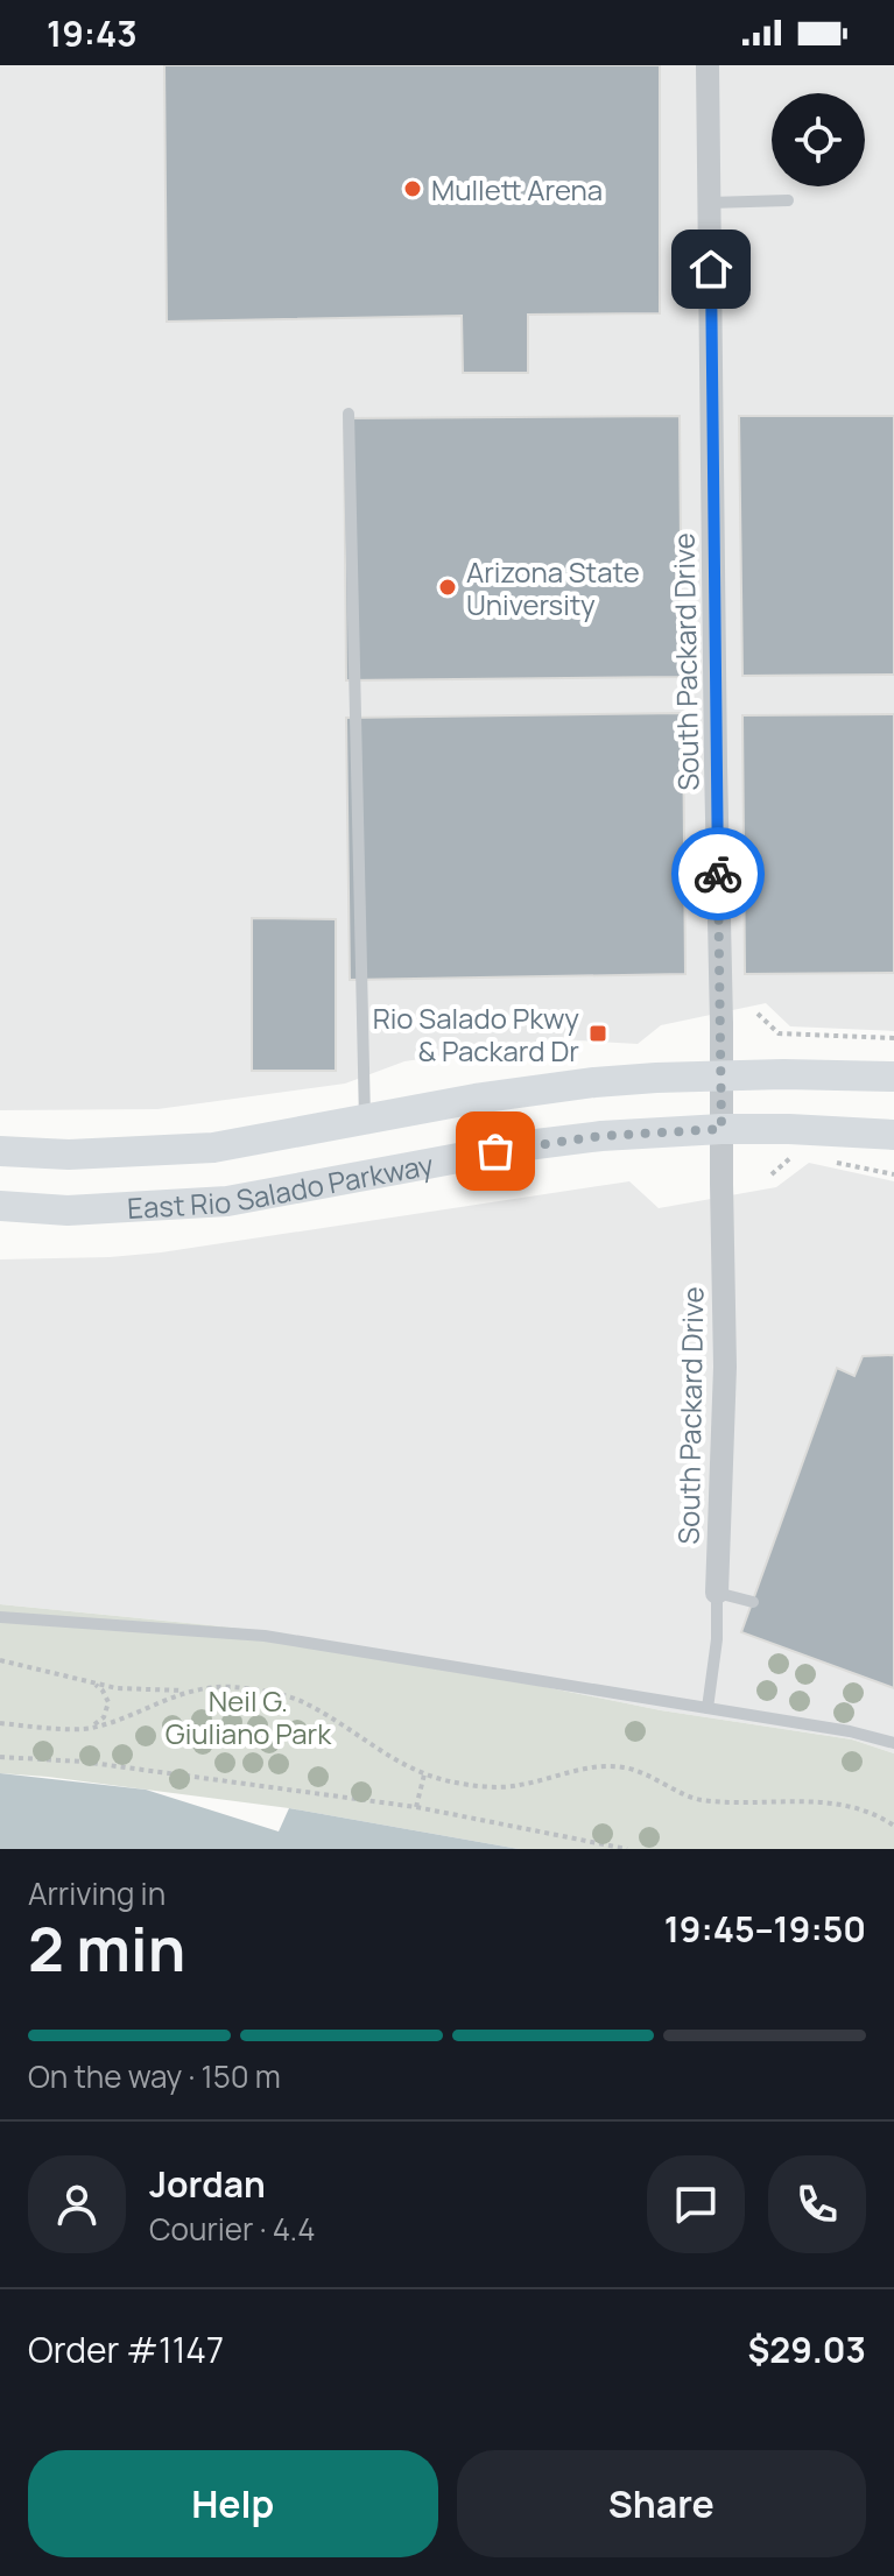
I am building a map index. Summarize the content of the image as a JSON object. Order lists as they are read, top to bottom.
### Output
{
  "streets": {
    "main road": ["East Rio Salado Parkway"],
    "street": ["South Packard Drive"]
  },
  "crossings": [
    ["South Packard Drive", "East Rio Salado Parkway"]
  ],
  "parks": ["Neil G. Giuliano Park"],
  "places": {
    "other": ["Mullett Arena", "Arizona State University"],
    "transit": ["Rio Salado Pkwy & Packard Dr"]
  },
  "page": {
    "status": "19:43",
    "heading": ["2 min", "Arriving in", "19:45–19:50"],
    "panel": [
      "Jordan",
      "Courier · 4.4",
      "Order #1147",
      "$29.03"
    ],
    "bar": "On the way · 150 m",
    "buttons": ["Help", "Share"]
  }
}
